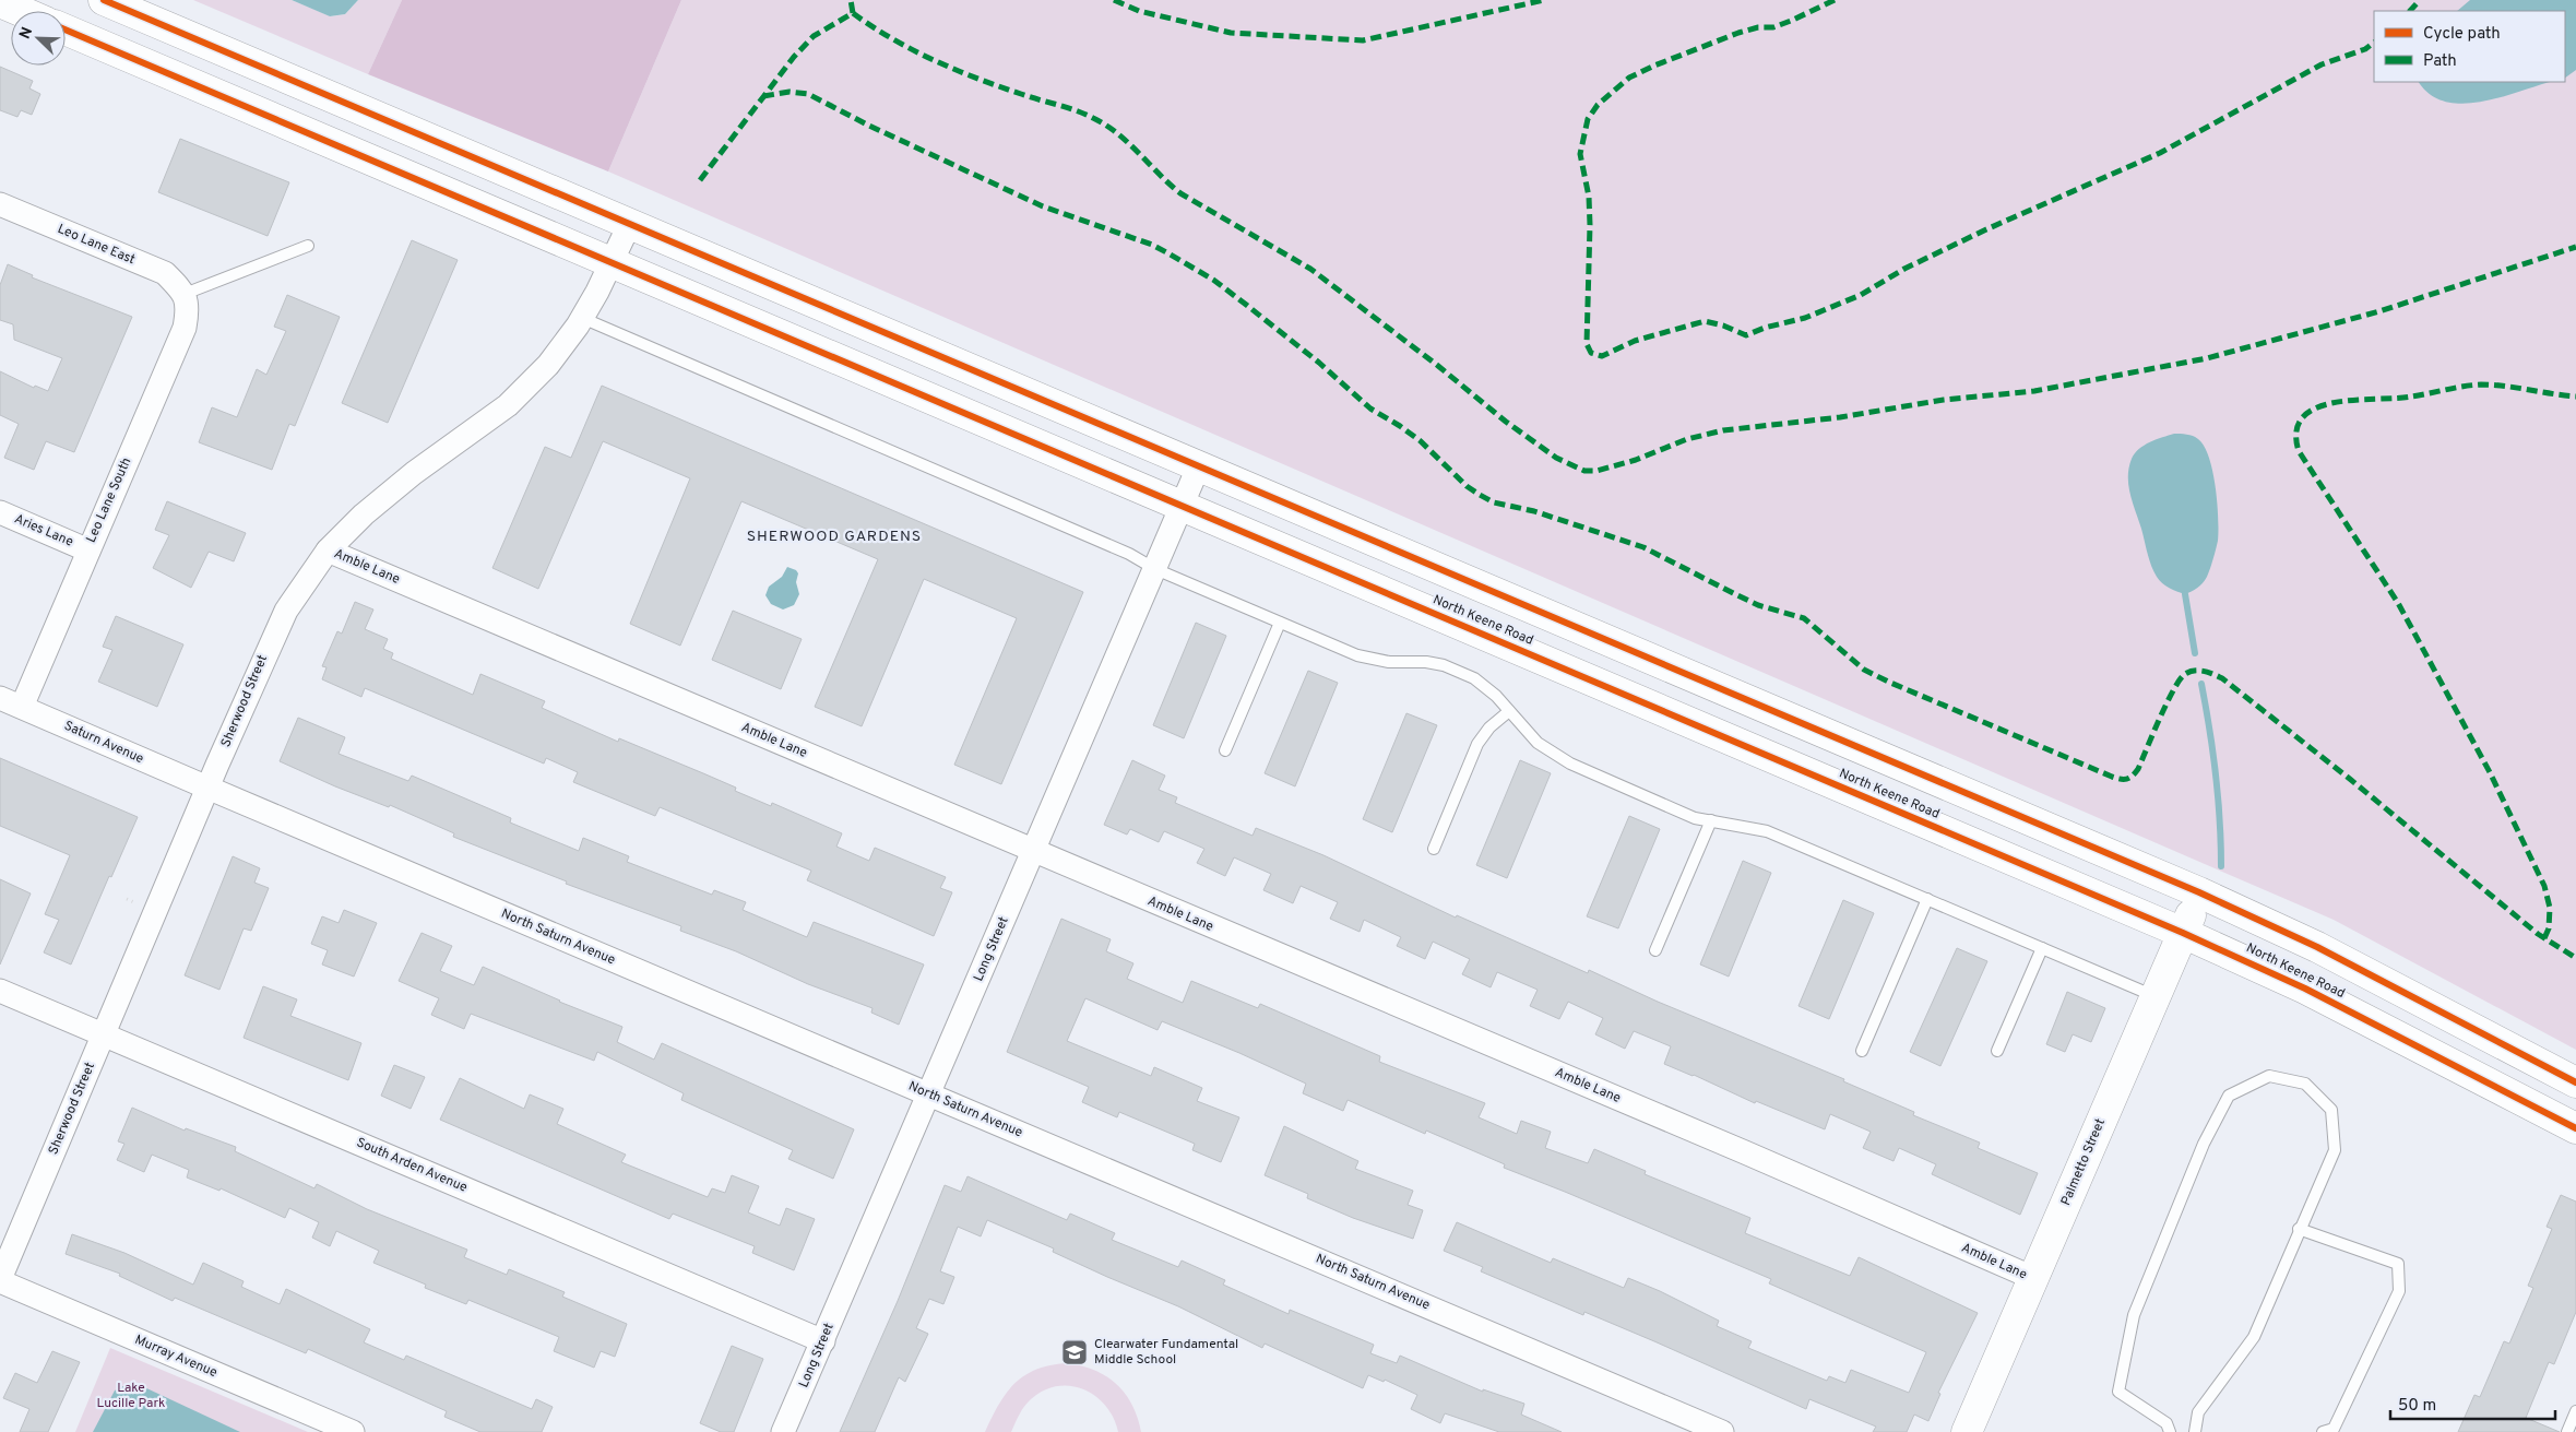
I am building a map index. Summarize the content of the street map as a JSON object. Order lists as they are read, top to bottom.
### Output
{
  "streets": {
    "main road": ["North Keene Road", "Palmetto Street"],
    "street": [
      "Leo Lane East",
      "Leo Lane South",
      "Aries Lane",
      "Amble Lane",
      "Sherwood Street",
      "Saturn Avenue",
      "North Saturn Avenue",
      "Long Street",
      "South Arden Avenue",
      "Murray Avenue"
    ]
  },
  "crossings": [
    ["Leo Lane East", "Leo Lane South"],
    ["Leo Lane South", "Aries Lane"],
    ["Leo Lane South", "Saturn Avenue"],
    ["Amble Lane", "Sherwood Street"],
    ["Amble Lane", "Long Street"],
    ["Amble Lane", "Palmetto Street"],
    ["North Keene Road", "Sherwood Street"],
    ["North Keene Road", "Long Street"],
    ["North Keene Road", "Palmetto Street"],
    ["Sherwood Street", "Saturn Avenue"],
    ["Sherwood Street", "North Saturn Avenue"],
    ["Sherwood Street", "South Arden Avenue"],
    ["Sherwood Street", "Murray Avenue"],
    ["Saturn Avenue", "North Saturn Avenue"],
    ["North Saturn Avenue", "Long Street"],
    ["Long Street", "South Arden Avenue"]
  ],
  "districts": ["SHERWOOD GARDENS"],
  "parks": ["Lake Lucille Park"],
  "places": {
    "school or university": ["Clearwater Fundamental Middle School"]
  },
  "legend": ["Cycle path", "Path"],
  "scale_bar": "50 m",
  "north": "top left"
}
